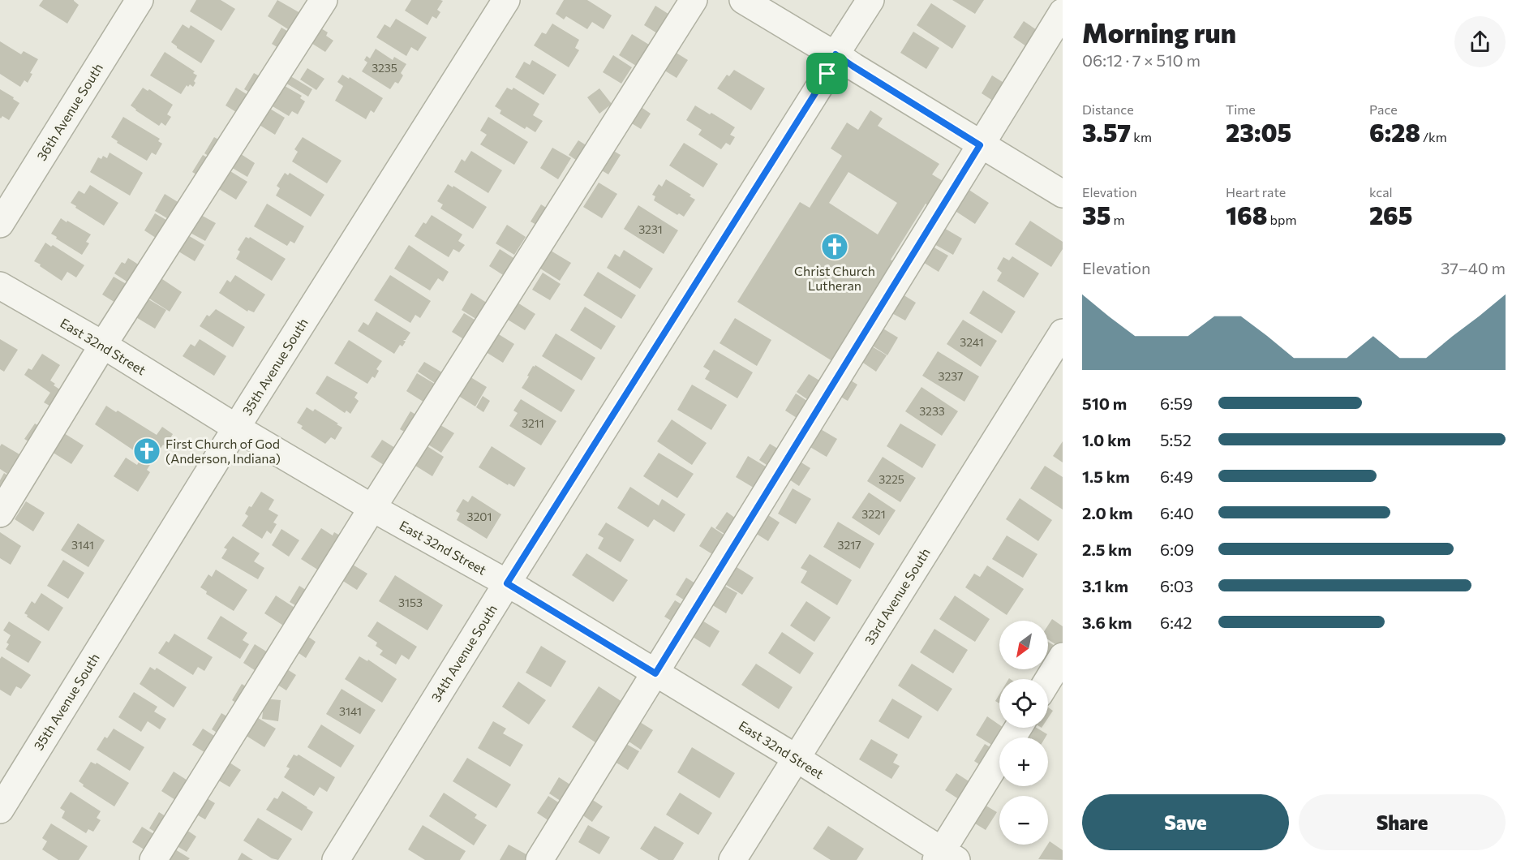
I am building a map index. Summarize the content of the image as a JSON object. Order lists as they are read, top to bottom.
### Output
{
  "streets": {
    "street": [
      "36th Avenue South",
      "East 32nd Street",
      "35th Avenue South",
      "33rd Avenue South",
      "34th Avenue South"
    ]
  },
  "crossings": [
    ["East 32nd Street", "35th Avenue South"],
    ["East 32nd Street", "33rd Avenue South"],
    ["East 32nd Street", "34th Avenue South"]
  ],
  "places": {
    "church": ["Christ Church Lutheran", "First Church of God (Anderson, Indiana)"]
  },
  "house_numbers": [
    "3235",
    "3231",
    "3241",
    "3237",
    "3233",
    "3211",
    "3225",
    "3221",
    "3201",
    "3141",
    "3217",
    "3153",
    "3141"
  ],
  "north": "bottom left",
  "page": {
    "heading": ["Morning run", "06:12 · 7 × 510 m"],
    "stats": [
      ["Distance", "3.57 km"],
      ["Time", "23:05"],
      ["Pace", "6:28 /km"],
      ["Elevation", "35 m"],
      ["Heart rate", "168 bpm"],
      ["kcal", "265"]
    ],
    "chart": ["Elevation", "37–40 m"],
    "list": [
      {
        "name": "510 m",
        "note": "6:59"
      },
      {
        "name": "1.0 km",
        "note": "5:52"
      },
      {
        "name": "1.5 km",
        "note": "6:49"
      },
      {
        "name": "2.0 km",
        "note": "6:40"
      },
      {
        "name": "2.5 km",
        "note": "6:09"
      },
      {
        "name": "3.1 km",
        "note": "6:03"
      },
      {
        "name": "3.6 km",
        "note": "6:42"
      }
    ],
    "map_buttons": ["+", "−"],
    "buttons": ["Save", "Share"]
  }
}
